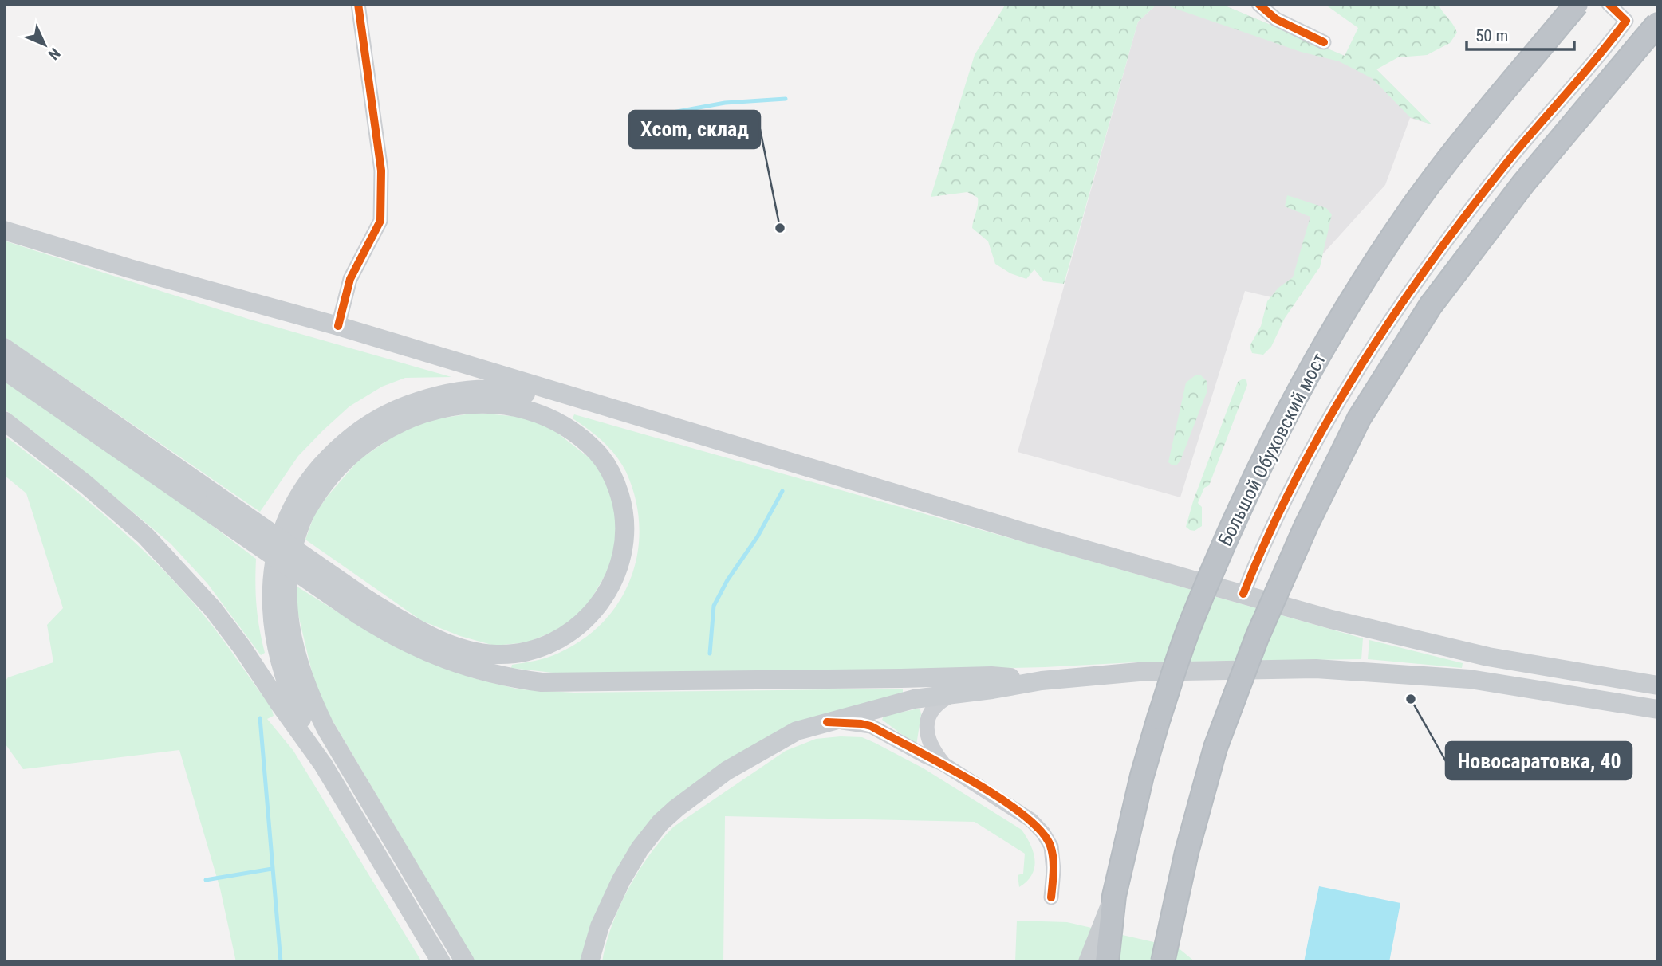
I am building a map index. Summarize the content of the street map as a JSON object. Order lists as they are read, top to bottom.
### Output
{
  "streets": {
    "highway": ["Большой Обуховский мост"]
  },
  "places": ["Xсom, склад", "Новосаратовка, 40"],
  "scale_bar": "50 m",
  "north": "bottom right"
}
